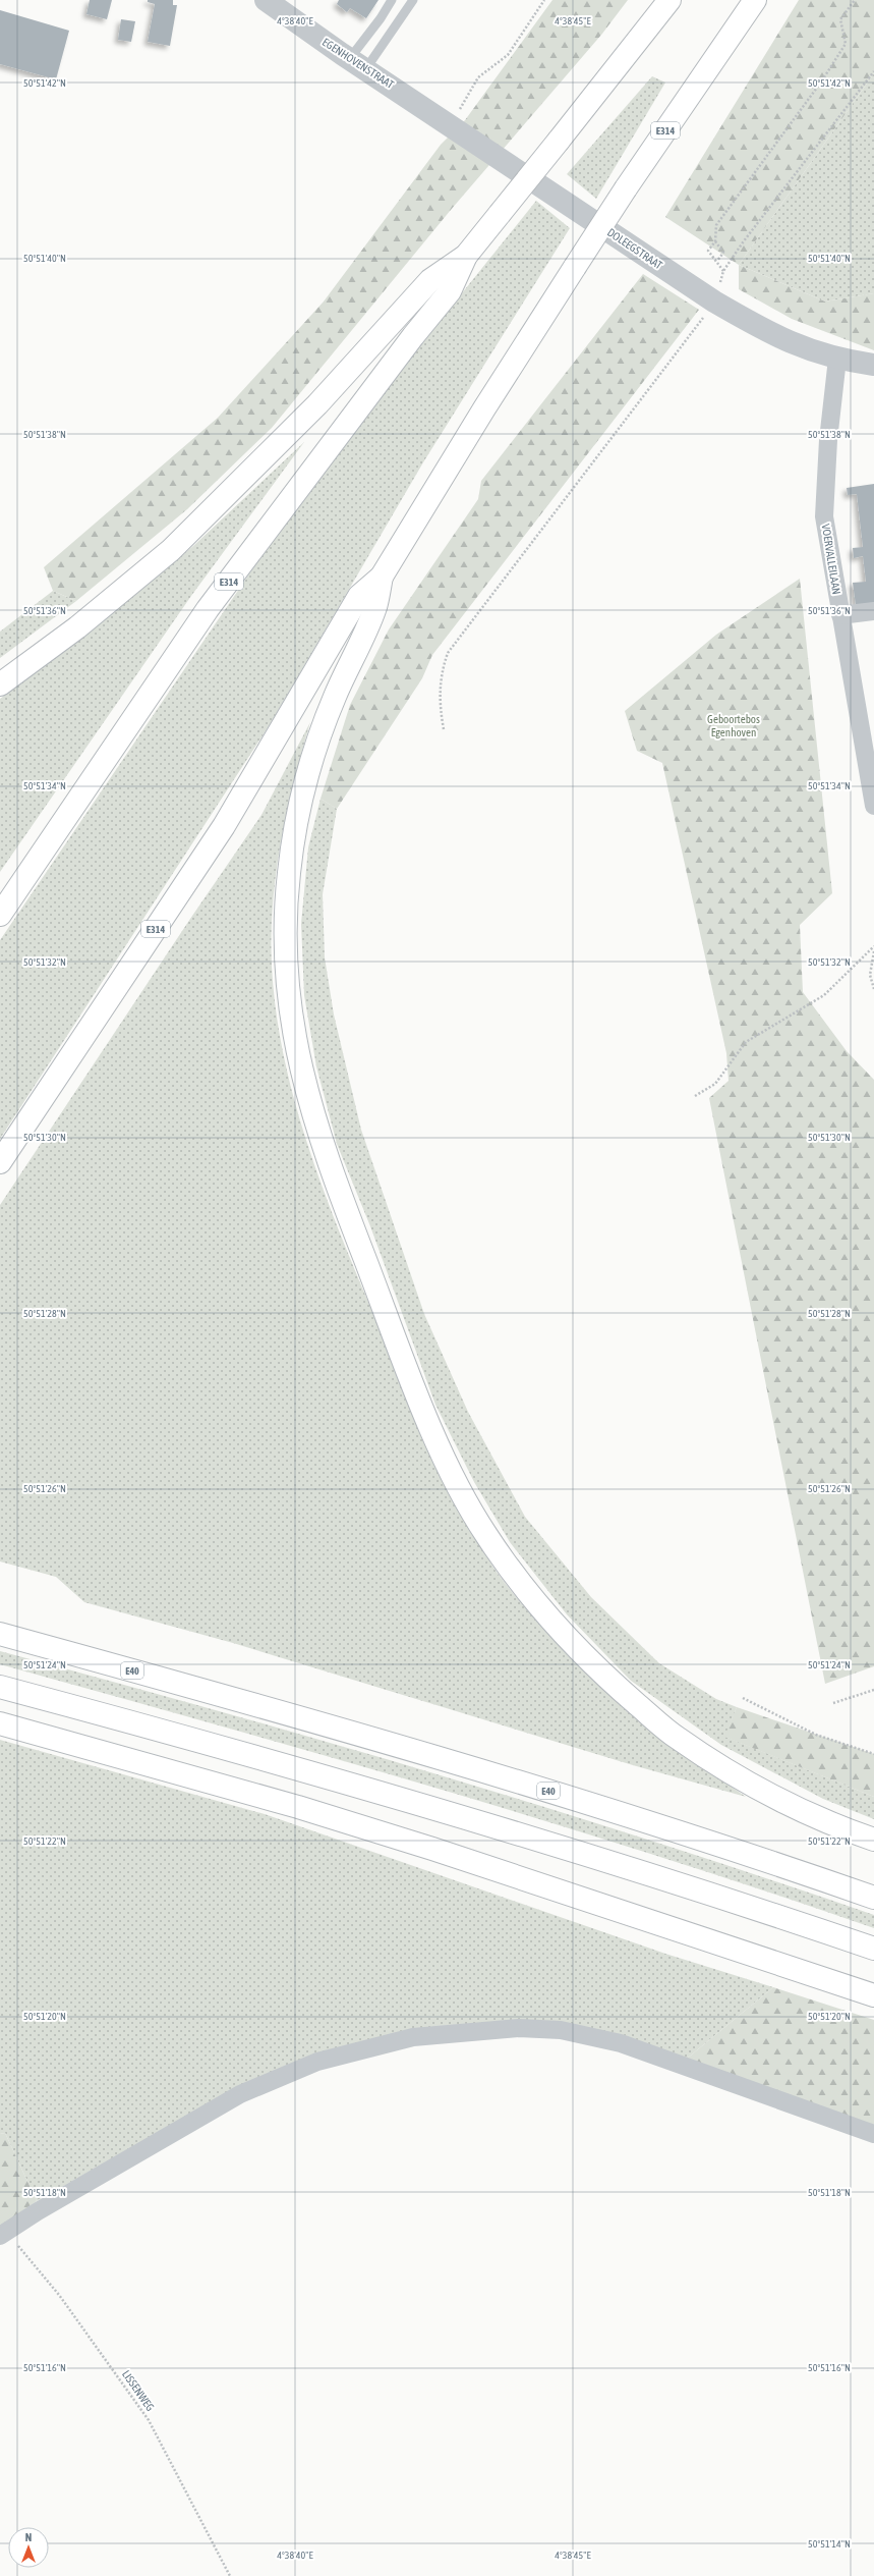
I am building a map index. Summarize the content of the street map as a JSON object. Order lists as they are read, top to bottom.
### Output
{
  "streets": {
    "highway": ["E314", "E40"],
    "street": ["EGENHOVENSTRAAT", "DOLEEGSTRAAT", "VOERVALLEILAAN"],
    "path": ["LISSENWEG"]
  },
  "crossings": [
    ["EGENHOVENSTRAAT", "DOLEEGSTRAAT"],
    ["DOLEEGSTRAAT", "VOERVALLEILAAN"]
  ],
  "parks": ["Geboortebos Egenhoven"],
  "north": "top",
  "coordinates": [
    "4°38'40\"E",
    "4°38'45\"E",
    "50°51'42\"N",
    "50°51'40\"N",
    "50°51'38\"N",
    "50°51'36\"N",
    "50°51'34\"N",
    "50°51'32\"N",
    "50°51'30\"N",
    "50°51'28\"N",
    "50°51'26\"N",
    "50°51'24\"N",
    "50°51'22\"N",
    "50°51'20\"N",
    "50°51'18\"N",
    "50°51'16\"N",
    "50°51'14\"N"
  ]
}
